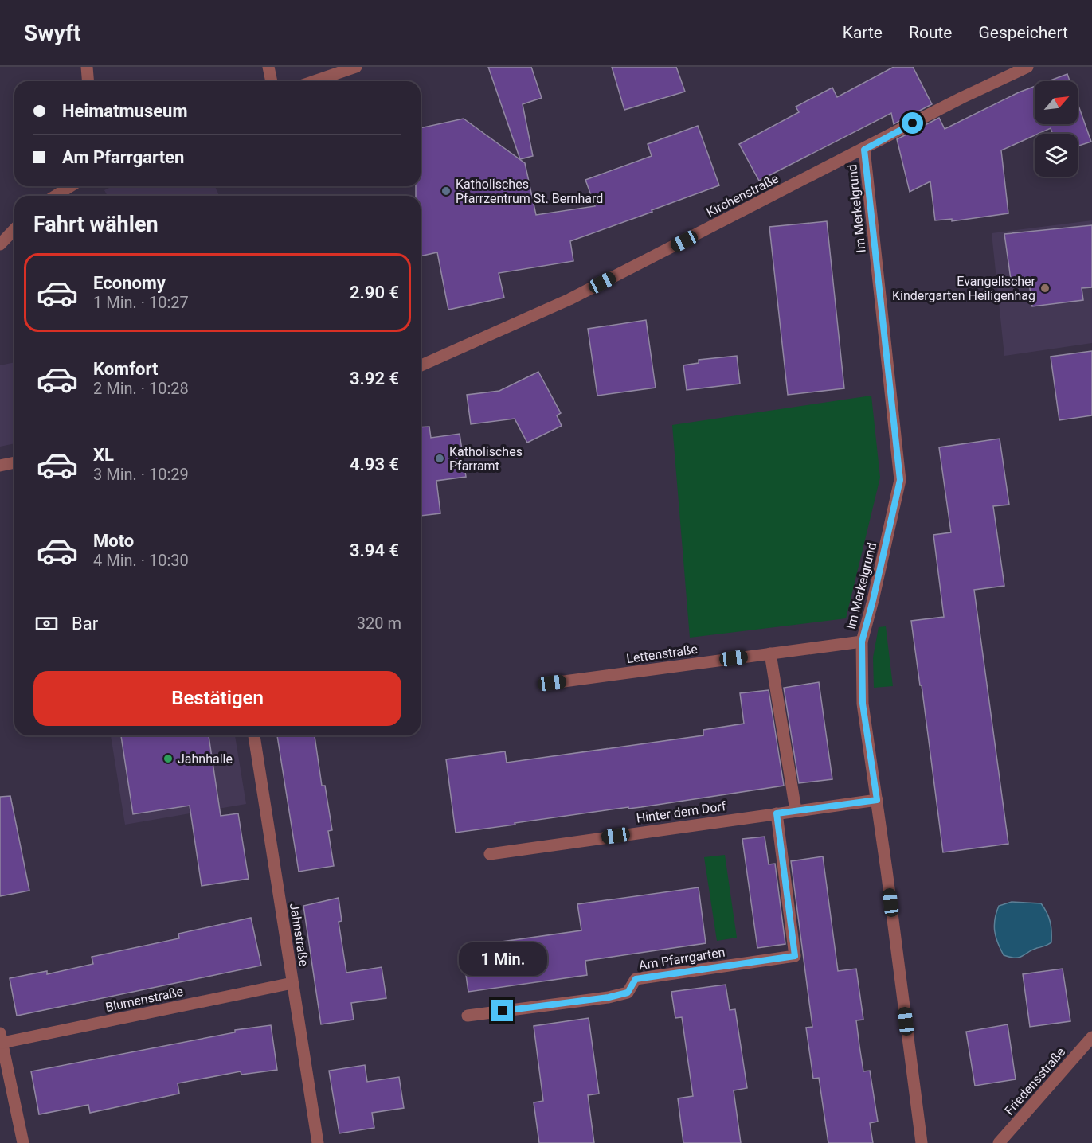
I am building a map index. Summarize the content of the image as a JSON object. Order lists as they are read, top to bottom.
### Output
{
  "streets": {
    "street": [
      "Kirchenstraße",
      "Im Merkelgrund",
      "Lettenstraße",
      "Hinter dem Dorf",
      "Jahnstraße",
      "Am Pfarrgarten",
      "Blumenstraße",
      "Friedensstraße"
    ]
  },
  "crossings": [
    ["Kirchenstraße", "Im Merkelgrund"],
    ["Im Merkelgrund", "Lettenstraße"],
    ["Im Merkelgrund", "Hinter dem Dorf"],
    ["Hinter dem Dorf", "Am Pfarrgarten"],
    ["Jahnstraße", "Blumenstraße"]
  ],
  "places": [
    "Katholisches Pfarrzentrum St. Bernhard",
    "Evangelischer Kindergarten Heiligenhag",
    "Katholisches Pfarramt",
    "Jahnhalle"
  ],
  "north": "top right",
  "page": {
    "header": "Swyft",
    "nav": ["Karte", "Route", "Gespeichert"],
    "banner": ["Heimatmuseum", "Am Pfarrgarten"],
    "heading": "Fahrt wählen",
    "list": [
      {
        "name": "Economy",
        "note": "1 Min. · 10:27",
        "value": "2.90 €"
      },
      {
        "name": "Komfort",
        "note": "2 Min. · 10:28",
        "value": "3.92 €"
      },
      {
        "name": "XL",
        "note": "3 Min. · 10:29",
        "value": "4.93 €"
      },
      {
        "name": "Moto",
        "note": "4 Min. · 10:30",
        "value": "3.94 €"
      }
    ],
    "pay": ["Bar", "320 m"],
    "buttons": "Bestätigen",
    "bubble": "1 Min."
  }
}
